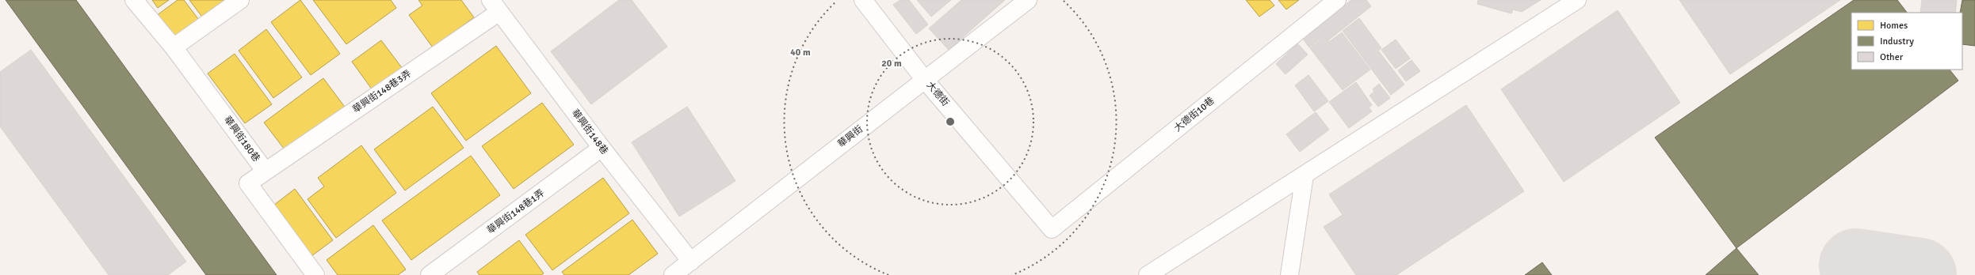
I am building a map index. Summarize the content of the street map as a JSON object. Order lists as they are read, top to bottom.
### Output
{
  "streets": {
    "street": [
      "華興街148巷3弄",
      "大德街",
      "大德街10巷",
      "華興街148巷",
      "華興街",
      "華興街180巷",
      "華興街148巷1弄"
    ]
  },
  "crossings": [
    ["華興街148巷3弄", "華興街148巷"],
    ["華興街148巷3弄", "華興街180巷"],
    ["大德街", "大德街10巷"],
    ["大德街", "華興街"],
    ["華興街148巷", "華興街"],
    ["華興街148巷", "華興街148巷1弄"]
  ],
  "legend": ["Homes", "Industry", "Other"],
  "rings": ["40 m", "20 m"]
}
